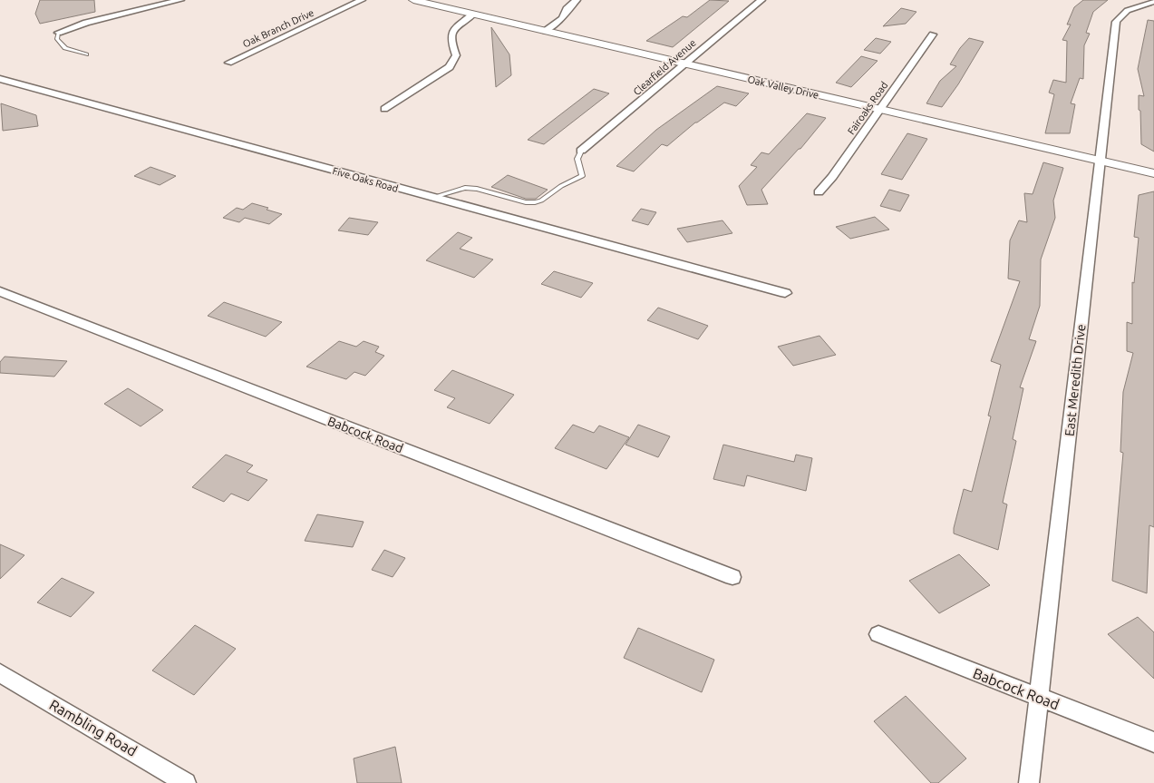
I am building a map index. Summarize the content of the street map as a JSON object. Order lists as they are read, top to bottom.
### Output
{
  "streets": {
    "street": [
      "Oak Branch Drive",
      "Clearfield Avenue",
      "Oak Valley Drive",
      "Fairoaks Road",
      "Five Oaks Road",
      "East Meredith Drive",
      "Babcock Road",
      "Rambling Road"
    ]
  },
  "crossings": [
    ["Clearfield Avenue", "Oak Valley Drive"],
    ["Oak Valley Drive", "Fairoaks Road"],
    ["Oak Valley Drive", "East Meredith Drive"],
    ["East Meredith Drive", "Babcock Road"]
  ]
}
